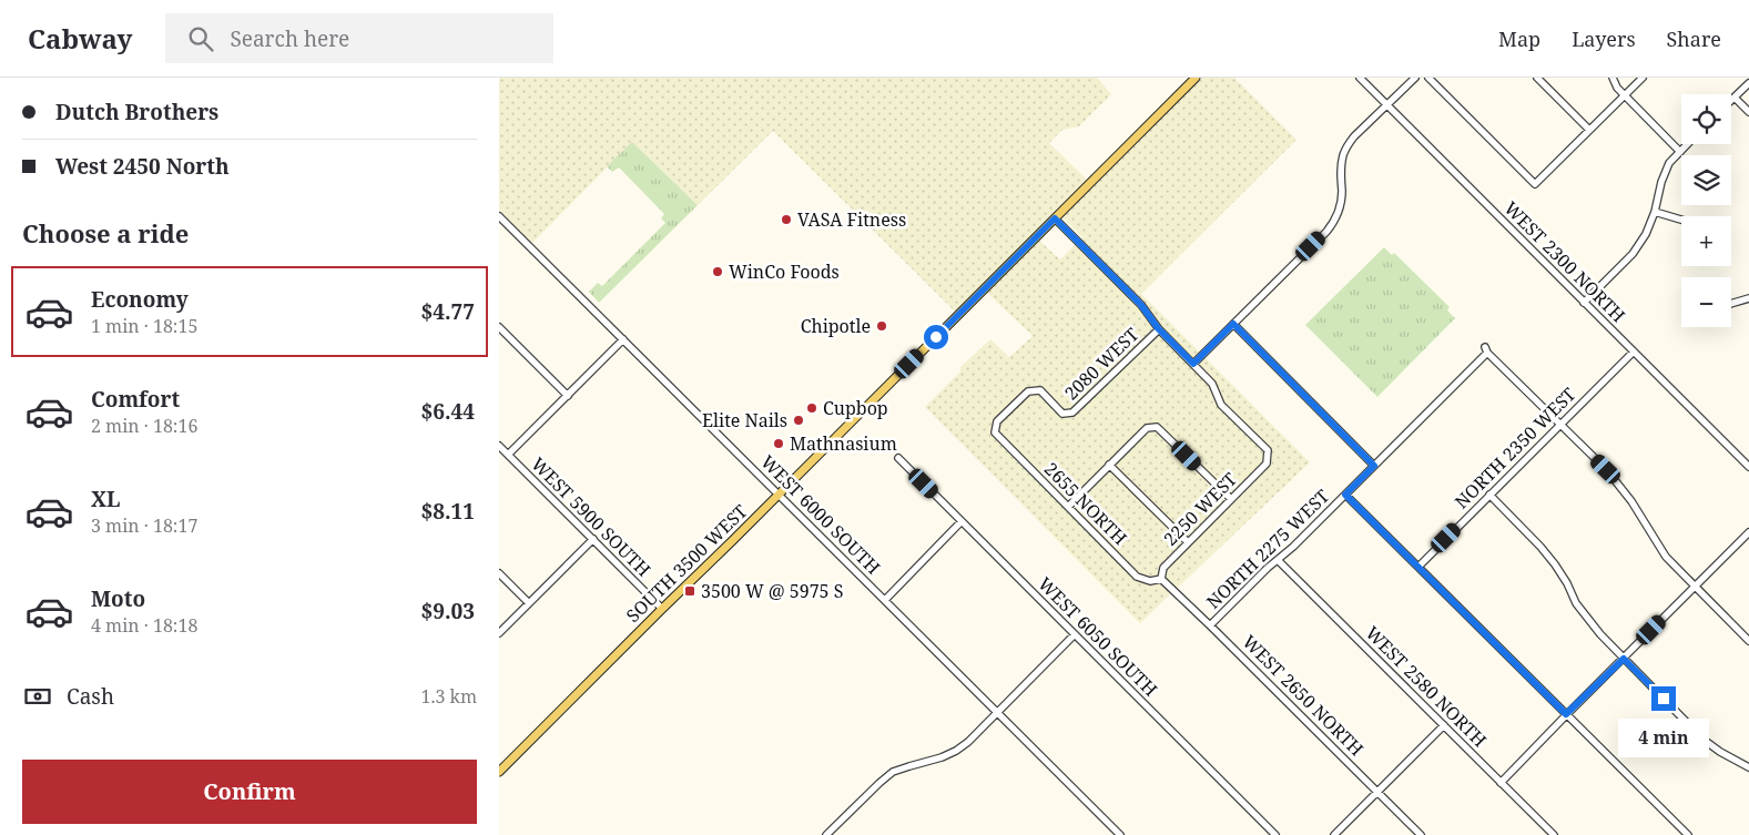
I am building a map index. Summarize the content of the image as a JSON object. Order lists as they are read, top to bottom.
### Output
{
  "streets": {
    "main road": ["SOUTH 3500 WEST"],
    "street": [
      "WEST 2300 NORTH",
      "2080 WEST",
      "NORTH 2350 WEST",
      "2655 NORTH",
      "2250 WEST",
      "WEST 6000 SOUTH",
      "WEST 5900 SOUTH",
      "NORTH 2275 WEST",
      "WEST 6050 SOUTH",
      "WEST 2580 NORTH",
      "WEST 2650 NORTH"
    ]
  },
  "crossings": [
    ["WEST 2300 NORTH", "NORTH 2350 WEST"],
    ["2080 WEST", "2655 NORTH"],
    ["NORTH 2350 WEST", "NORTH 2275 WEST"],
    ["2655 NORTH", "2250 WEST"],
    ["2655 NORTH", "WEST 2650 NORTH"],
    ["2250 WEST", "WEST 2650 NORTH"],
    ["WEST 6000 SOUTH", "SOUTH 3500 WEST"],
    ["WEST 5900 SOUTH", "SOUTH 3500 WEST"],
    ["NORTH 2275 WEST", "WEST 2580 NORTH"],
    ["NORTH 2275 WEST", "WEST 2650 NORTH"]
  ],
  "places": {
    "other": [
      "VASA Fitness",
      "WinCo Foods",
      "Chipotle",
      "Cupbop",
      "Elite Nails",
      "Mathnasium"
    ],
    "transit": ["3500 W @ 5975 S"]
  },
  "page": {
    "header": "Cabway",
    "search": "Search here",
    "nav": ["Map", "Layers", "Share"],
    "banner": ["Dutch Brothers", "West 2450 North"],
    "map_buttons": ["+", "−"],
    "heading": "Choose a ride",
    "list": [
      {
        "name": "Economy",
        "note": "1 min · 18:15",
        "value": "$4.77"
      },
      {
        "name": "Comfort",
        "note": "2 min · 18:16",
        "value": "$6.44"
      },
      {
        "name": "XL",
        "note": "3 min · 18:17",
        "value": "$8.11"
      },
      {
        "name": "Moto",
        "note": "4 min · 18:18",
        "value": "$9.03"
      }
    ],
    "pay": ["Cash", "1.3 km"],
    "bubble": "4 min",
    "buttons": "Confirm"
  }
}
